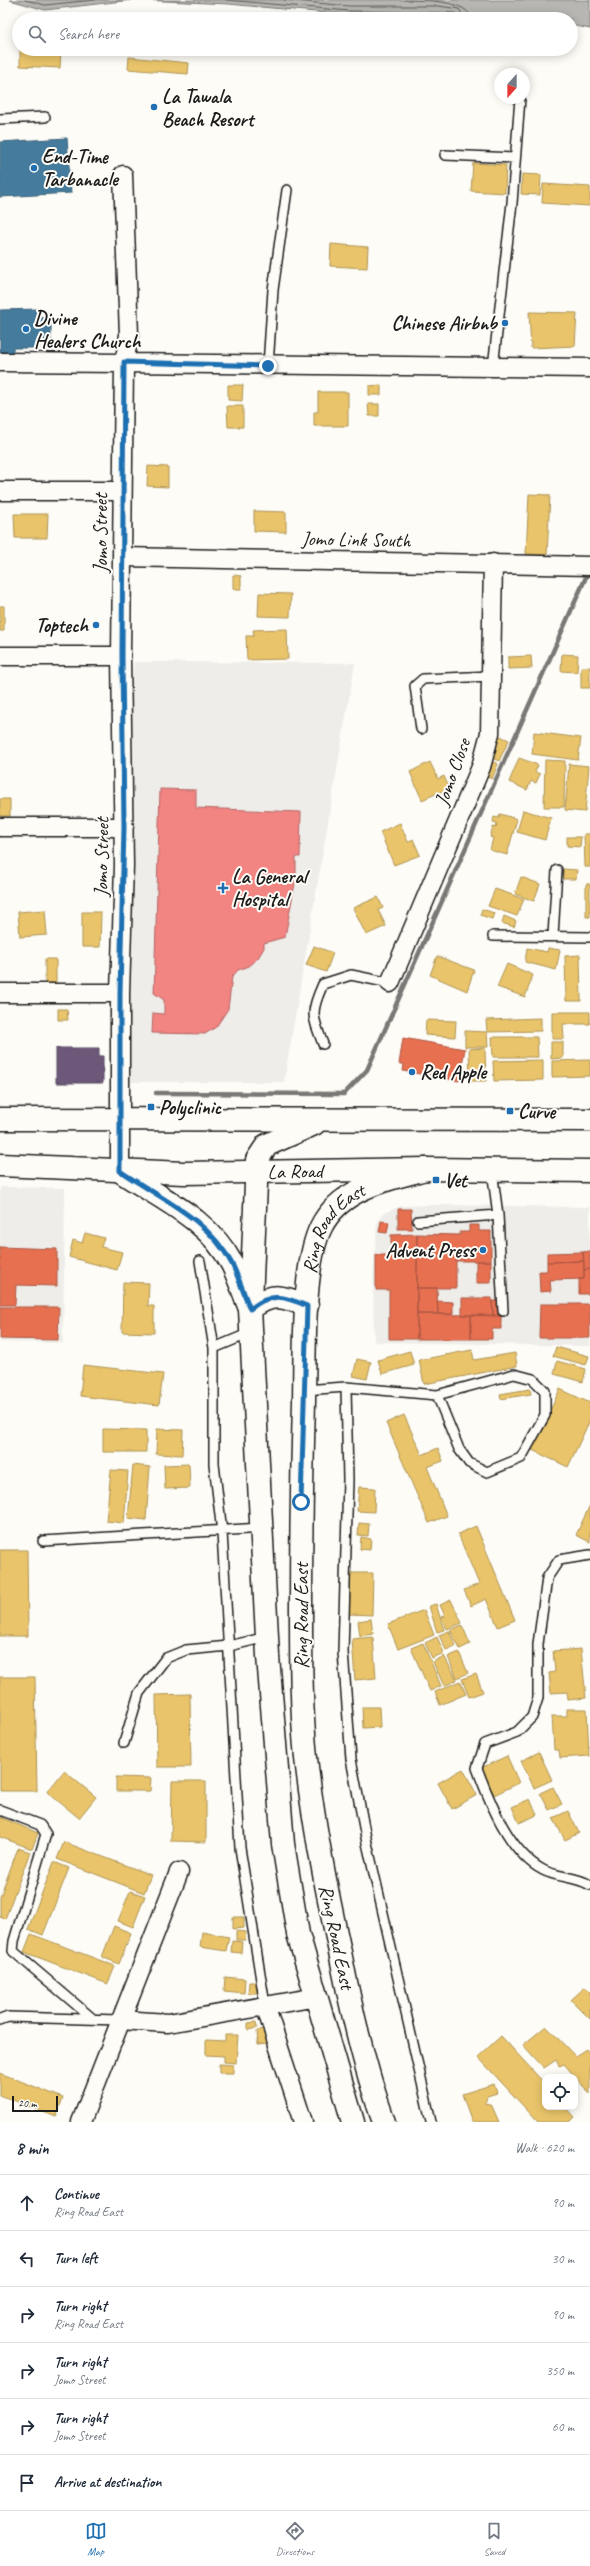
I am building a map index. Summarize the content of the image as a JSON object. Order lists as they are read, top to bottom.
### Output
{
  "streets": {
    "main road": ["La Road", "Ring Road East"],
    "street": ["Jomo Street", "Jomo Link South", "Jomo Close"]
  },
  "crossings": [
    ["Jomo Street", "Jomo Link South"],
    ["Jomo Street", "La Road"],
    ["Jomo Street", "Ring Road East"],
    ["Jomo Link South", "Jomo Close"],
    ["La Road", "Ring Road East"]
  ],
  "places": {
    "other": [
      "La Tawala Beach Resort",
      "End-Time Tarbanacle",
      "Chinese Airbnb",
      "Divine Healers Church",
      "Toptech",
      "Red Apple",
      "Advent Press"
    ],
    "health": ["La General Hospital"],
    "transit": ["Polyclinic", "Curve", "Vet"]
  },
  "scale_bar": "20 m",
  "north": "bottom",
  "page": {
    "search": "Search here",
    "scale": "20 m",
    "heading": ["8 min", "Walk · 620 m"],
    "list": [
      ["Continue", "Ring Road East", "90 m"],
      ["Turn left", "30 m"],
      ["Turn right", "Ring Road East", "90 m"],
      ["Turn right", "Jomo Street", "350 m"],
      ["Turn right", "Jomo Street", "60 m"],
      "Arrive at destination"
    ],
    "nav": ["Map", "Directions", "Saved"]
  }
}
